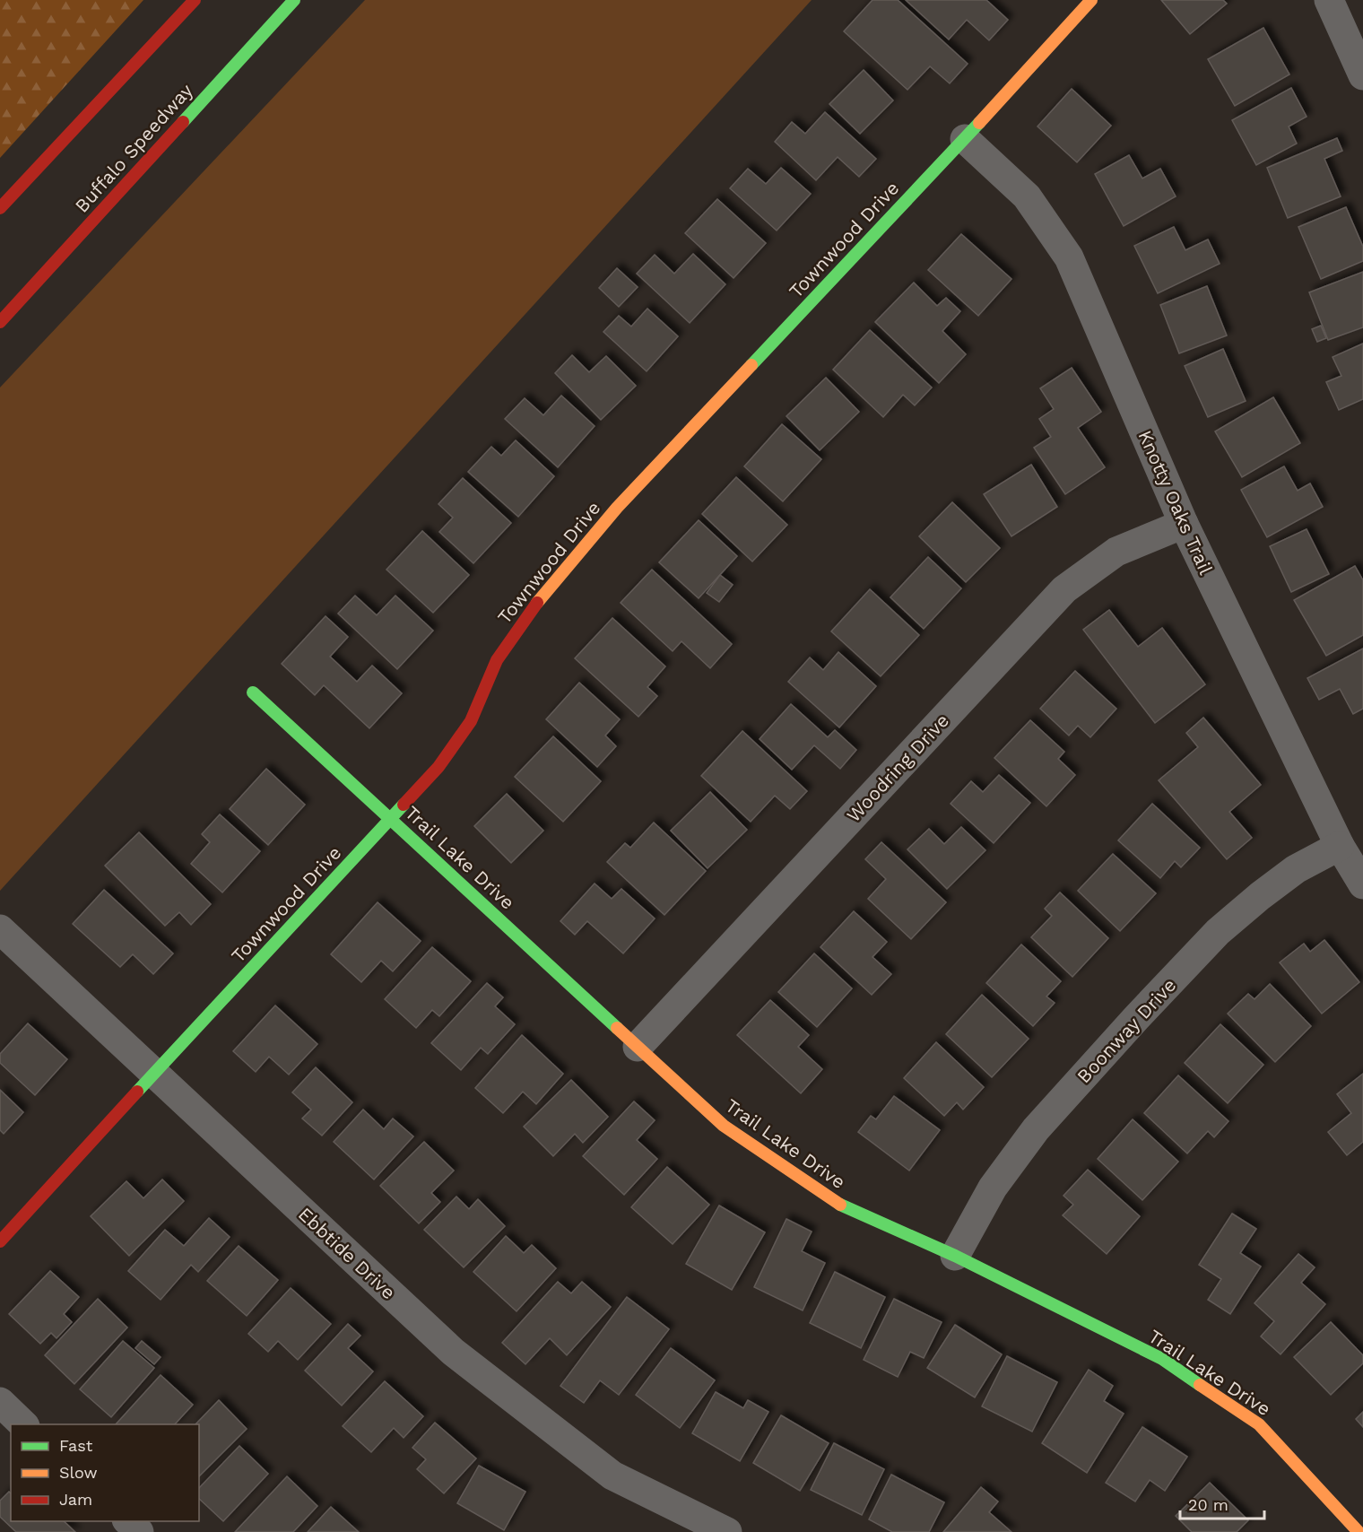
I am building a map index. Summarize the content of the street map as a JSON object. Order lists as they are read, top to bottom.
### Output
{
  "streets": {
    "street": [
      "Buffalo Speedway",
      "Townwood Drive",
      "Knotty Oaks Trail",
      "Woodring Drive",
      "Trail Lake Drive",
      "Boonway Drive",
      "Ebbtide Drive"
    ]
  },
  "crossings": [
    ["Townwood Drive", "Knotty Oaks Trail"],
    ["Townwood Drive", "Trail Lake Drive"],
    ["Townwood Drive", "Ebbtide Drive"],
    ["Knotty Oaks Trail", "Woodring Drive"],
    ["Knotty Oaks Trail", "Boonway Drive"],
    ["Woodring Drive", "Trail Lake Drive"],
    ["Trail Lake Drive", "Boonway Drive"]
  ],
  "legend": ["Fast", "Slow", "Jam"],
  "scale_bar": "20 m"
}
